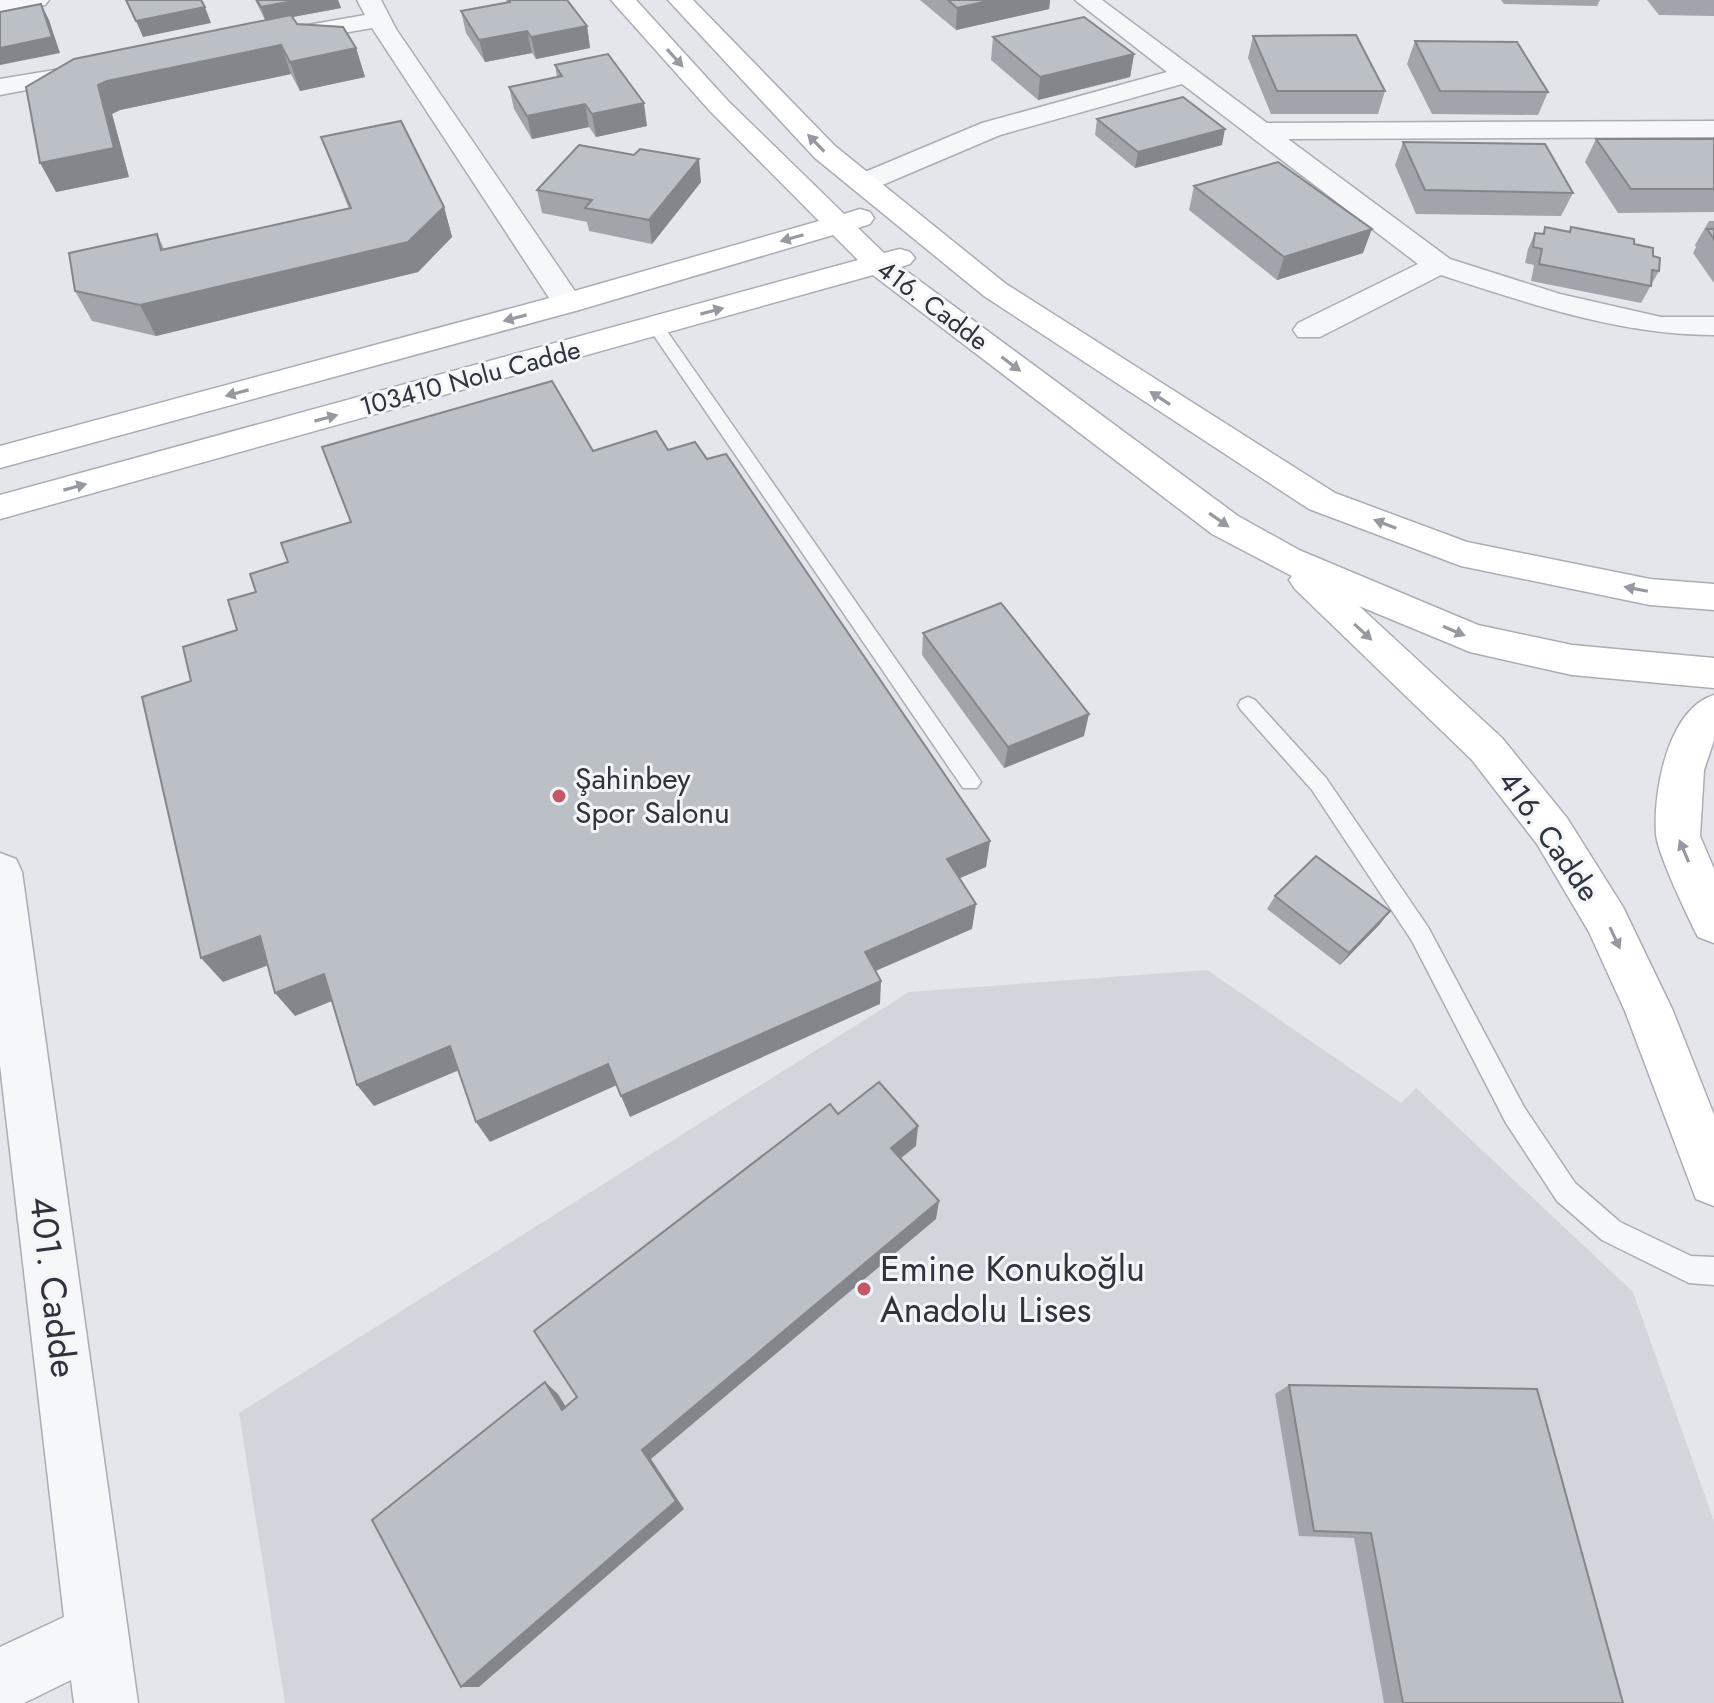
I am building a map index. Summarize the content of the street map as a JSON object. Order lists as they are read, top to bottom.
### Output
{
  "streets": {
    "main road": ["416. Cadde", "103410 Nolu Cadde"],
    "street": ["401. Cadde"]
  },
  "crossings": [
    ["416. Cadde", "103410 Nolu Cadde"]
  ],
  "places": ["Şahinbey Spor Salonu", "Emine Konukoğlu Anadolu Lises"]
}
